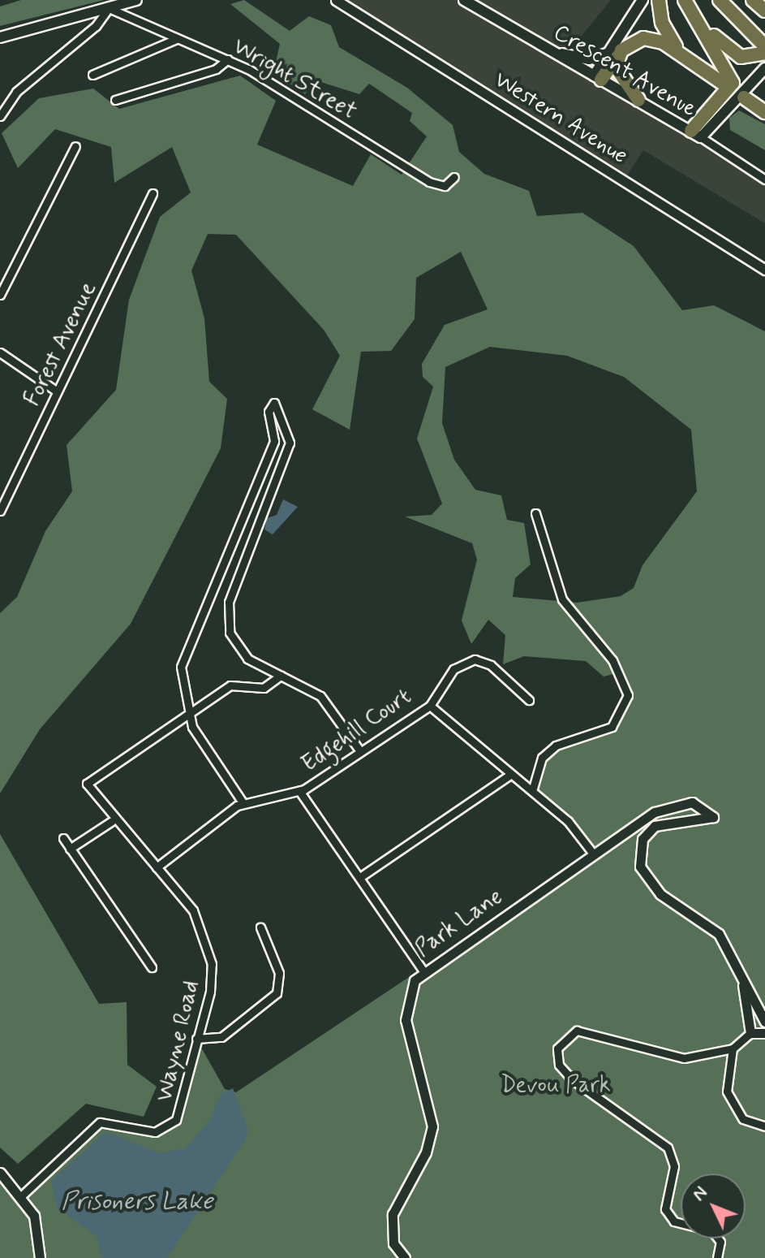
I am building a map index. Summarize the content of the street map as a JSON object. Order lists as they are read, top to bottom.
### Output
{
  "streets": {
    "main road": ["Crescent Avenue"],
    "street": [
      "Wright Street",
      "Western Avenue",
      "Forest Avenue",
      "Edgehill Court",
      "Park Lane",
      "Wayne Road"
    ]
  },
  "crossings": [
    ["Edgehill Court", "Wayne Road"]
  ],
  "water": ["Prisoners Lake"],
  "parks": ["Devou Park"],
  "north": "top left"
}
